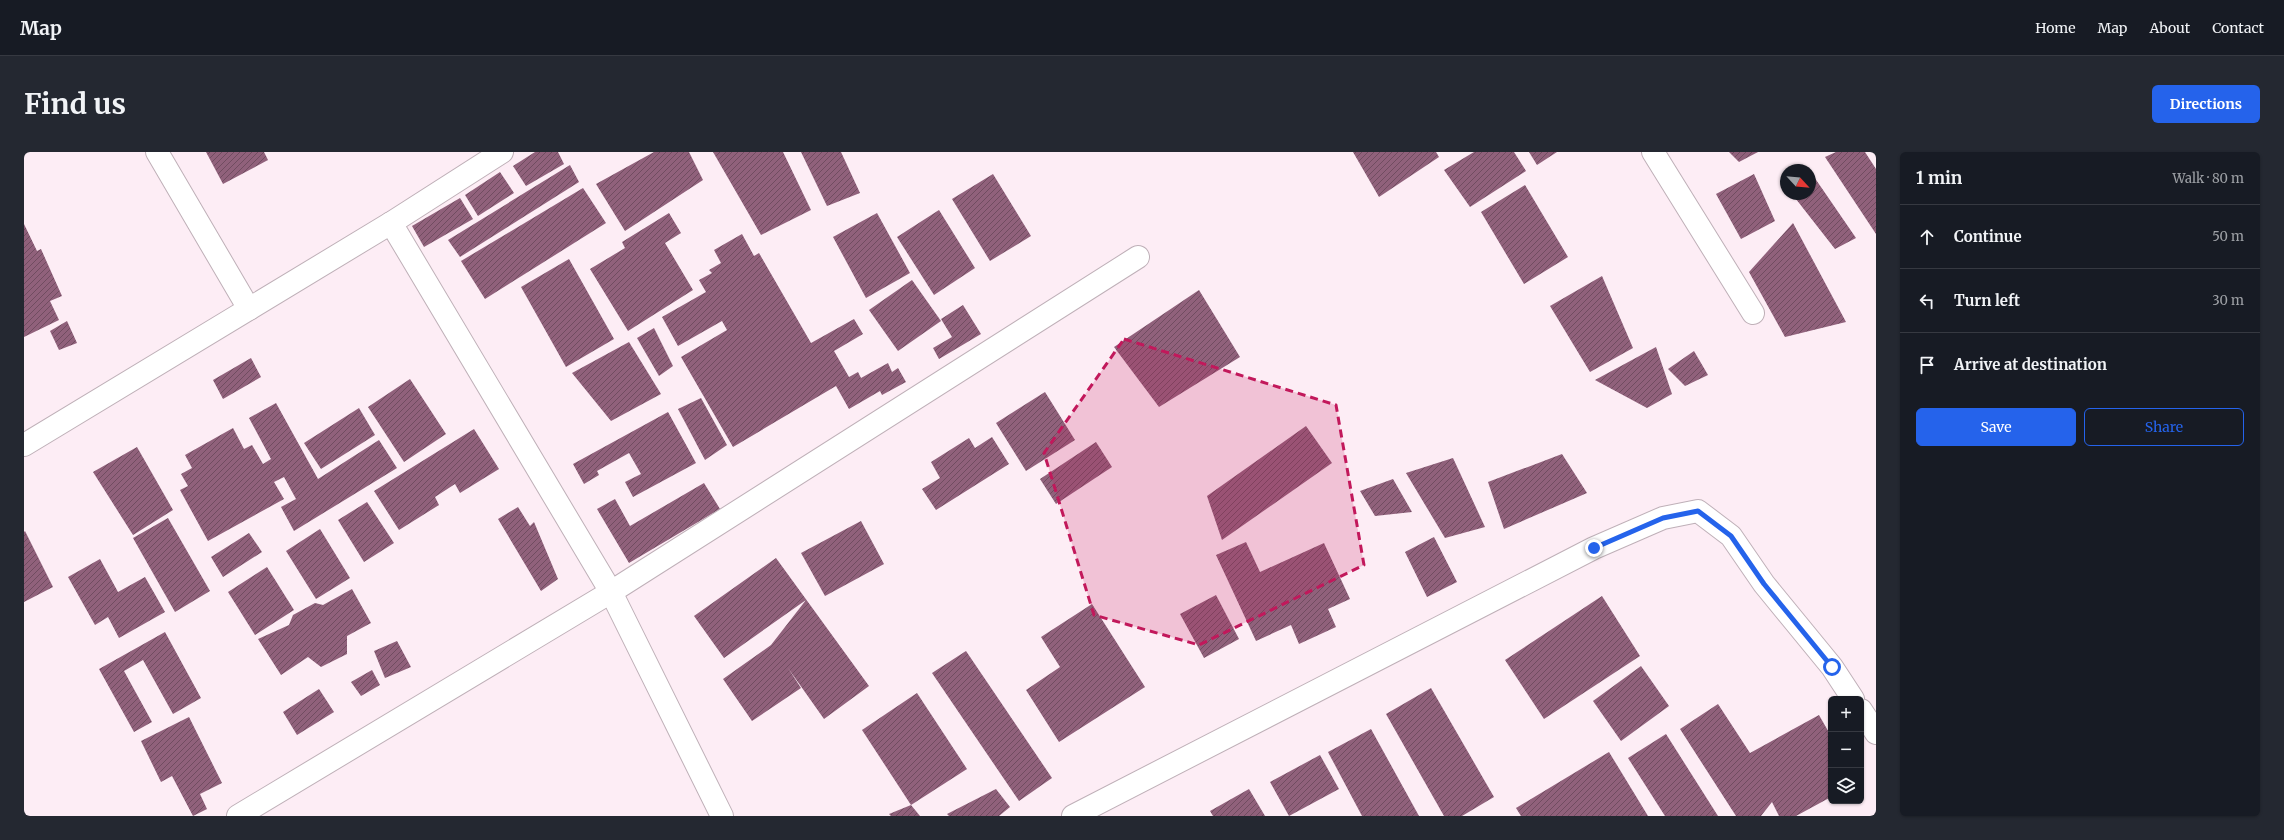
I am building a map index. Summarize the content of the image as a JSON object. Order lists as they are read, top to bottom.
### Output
{
  "north": "bottom right",
  "page": {
    "header": "Map",
    "nav": [
      "Home",
      "Map",
      "About",
      "Contact"
    ],
    "buttons": [
      "Directions",
      ["Save", "Share"]
    ],
    "title": "Find us",
    "heading": ["1 min", "Walk · 80 m"],
    "list": [
      ["Continue", "50 m"],
      ["Turn left", "30 m"],
      "Arrive at destination"
    ],
    "map_buttons": ["+", "−"]
  }
}
